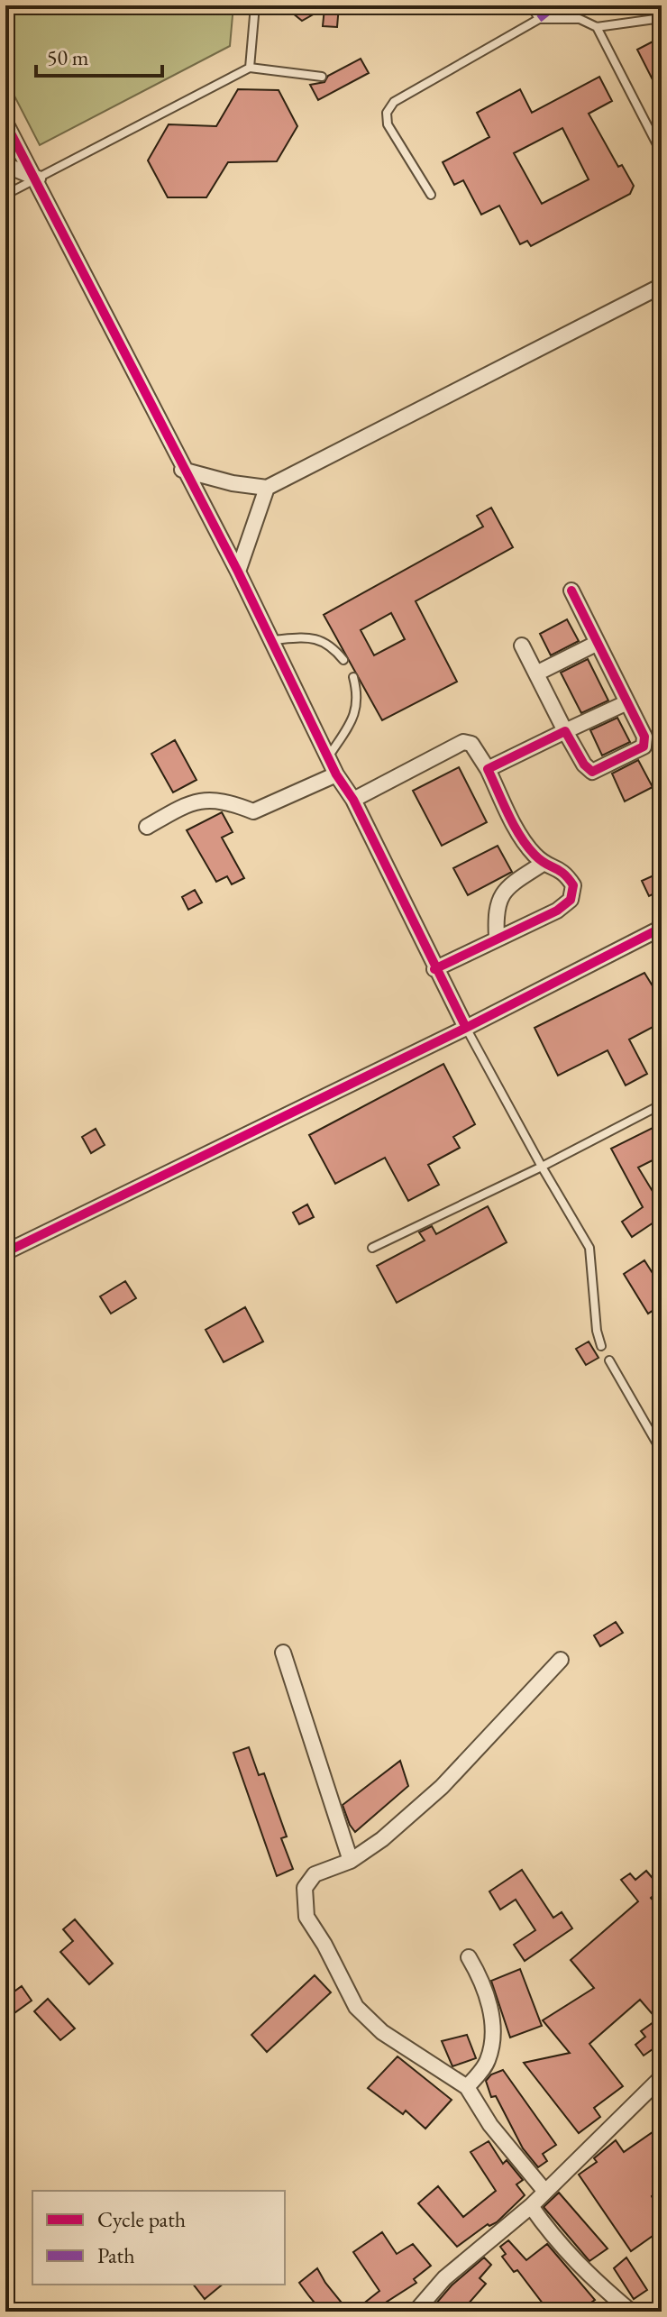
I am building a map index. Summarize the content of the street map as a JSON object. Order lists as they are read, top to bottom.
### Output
{
  "legend": ["Cycle path", "Path"],
  "scale_bar": "50 m"
}
